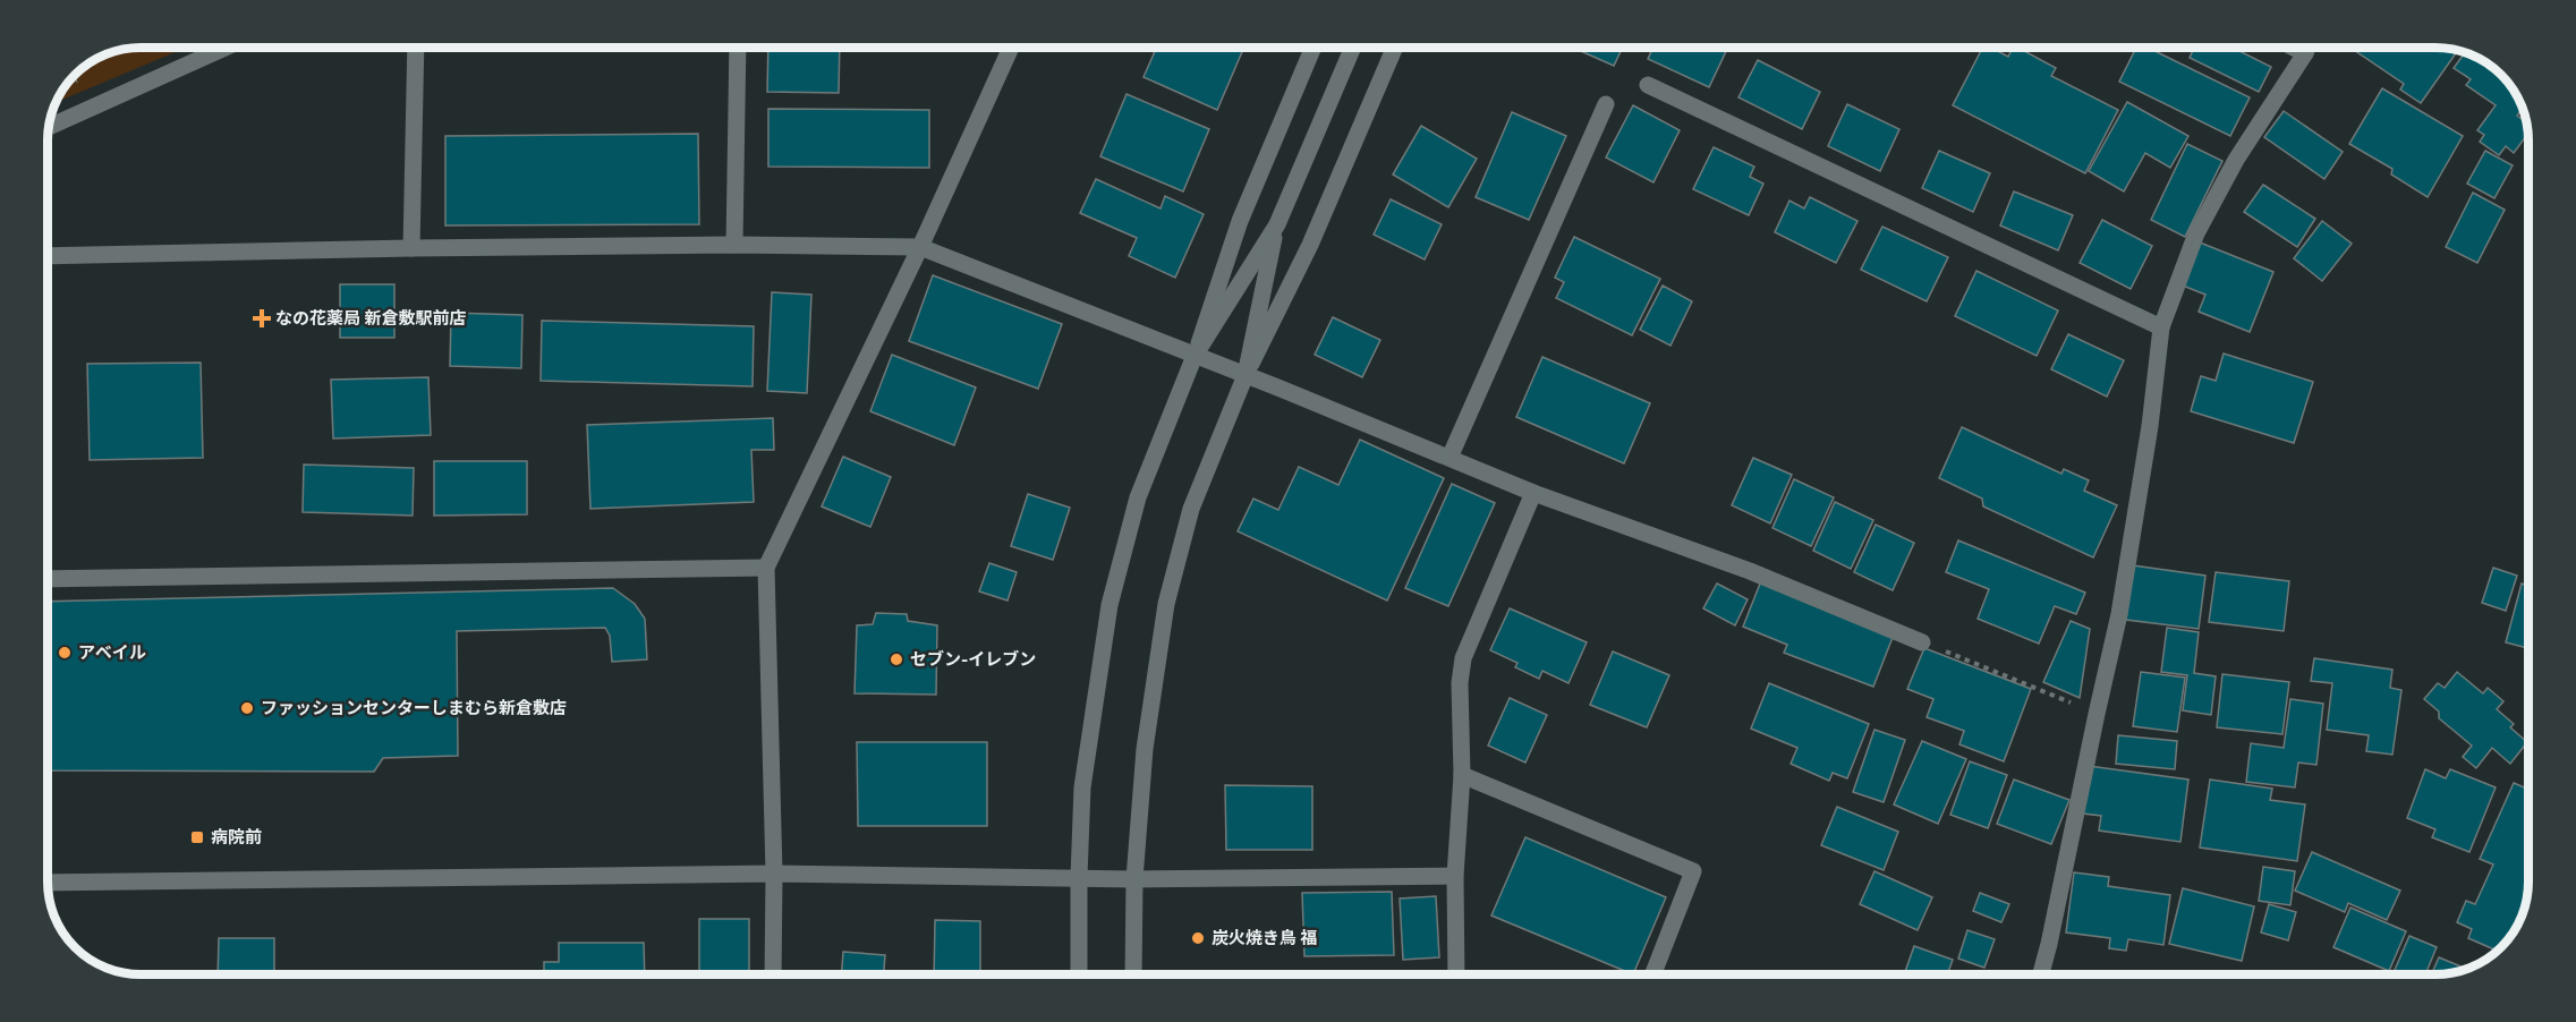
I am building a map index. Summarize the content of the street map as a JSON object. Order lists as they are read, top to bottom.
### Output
{
  "places": {
    "health": ["なの花薬局 新倉敷駅前店"],
    "other": [
      "アベイル",
      "セブン-イレブン",
      "ファッションセンターしまむら新倉敷店",
      "炭火焼き鳥 福"
    ],
    "transit": ["病院前"]
  }
}
